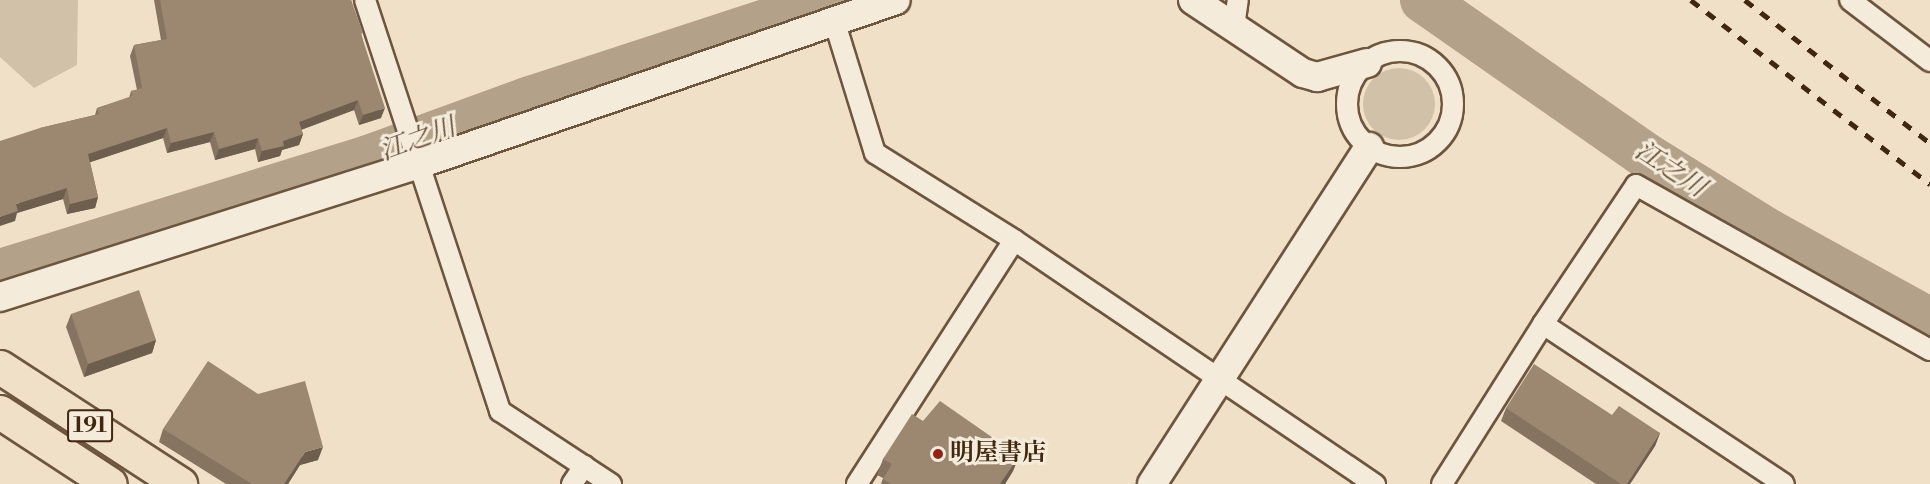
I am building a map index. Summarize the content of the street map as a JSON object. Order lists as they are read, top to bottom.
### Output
{
  "streets": {
    "highway": ["191"]
  },
  "water": ["江之川"],
  "places": ["明屋書店"]
}
